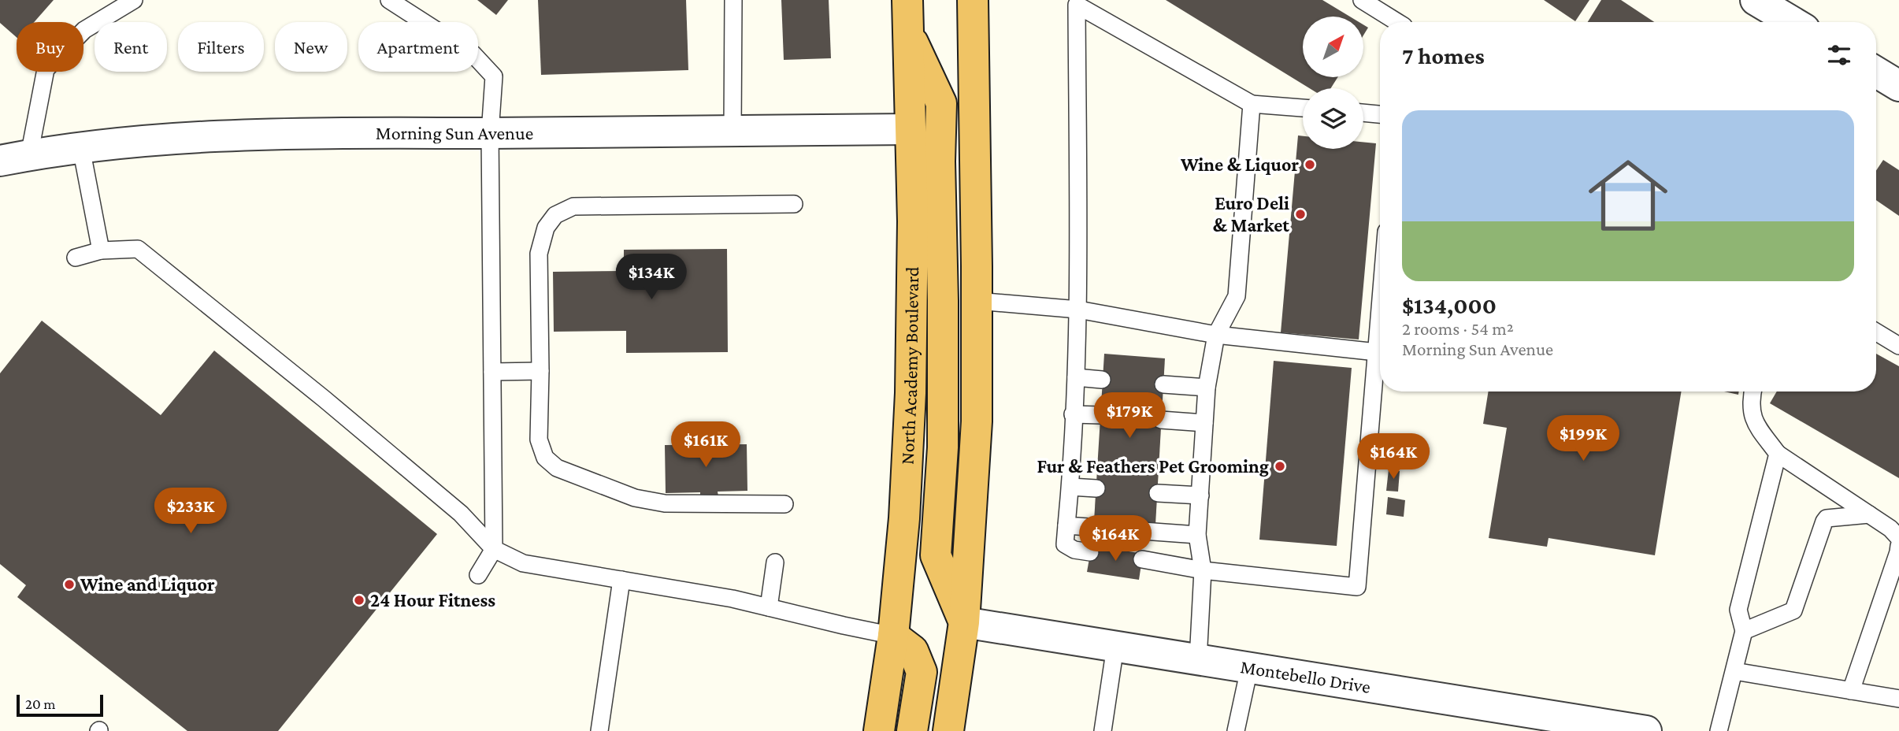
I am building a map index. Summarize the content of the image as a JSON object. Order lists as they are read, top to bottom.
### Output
{
  "streets": {
    "highway": ["North Academy Boulevard"],
    "street": ["Morning Sun Avenue", "Montebello Drive"]
  },
  "crossings": [
    ["Morning Sun Avenue", "North Academy Boulevard"]
  ],
  "places": [
    "Wine & Liquor",
    "Euro Deli & Market",
    "Fur & Feathers Pet Grooming",
    "Wine and Liquor",
    "24 Hour Fitness"
  ],
  "scale_bar": "20 m",
  "north": "top right",
  "page": {
    "chip": [
      "Buy",
      "Rent",
      "Filters",
      "New",
      "Apartment"
    ],
    "heading": "7 homes",
    "list": [
      {
        "name": "$134,000",
        "note": "2 rooms · 54 m² · Morning Sun Avenue"
      }
    ],
    "price": [
      "$134K",
      "$179K",
      "$199K",
      "$161K",
      "$164K",
      "$233K",
      "$164K"
    ],
    "scale": "20 m"
  }
}
